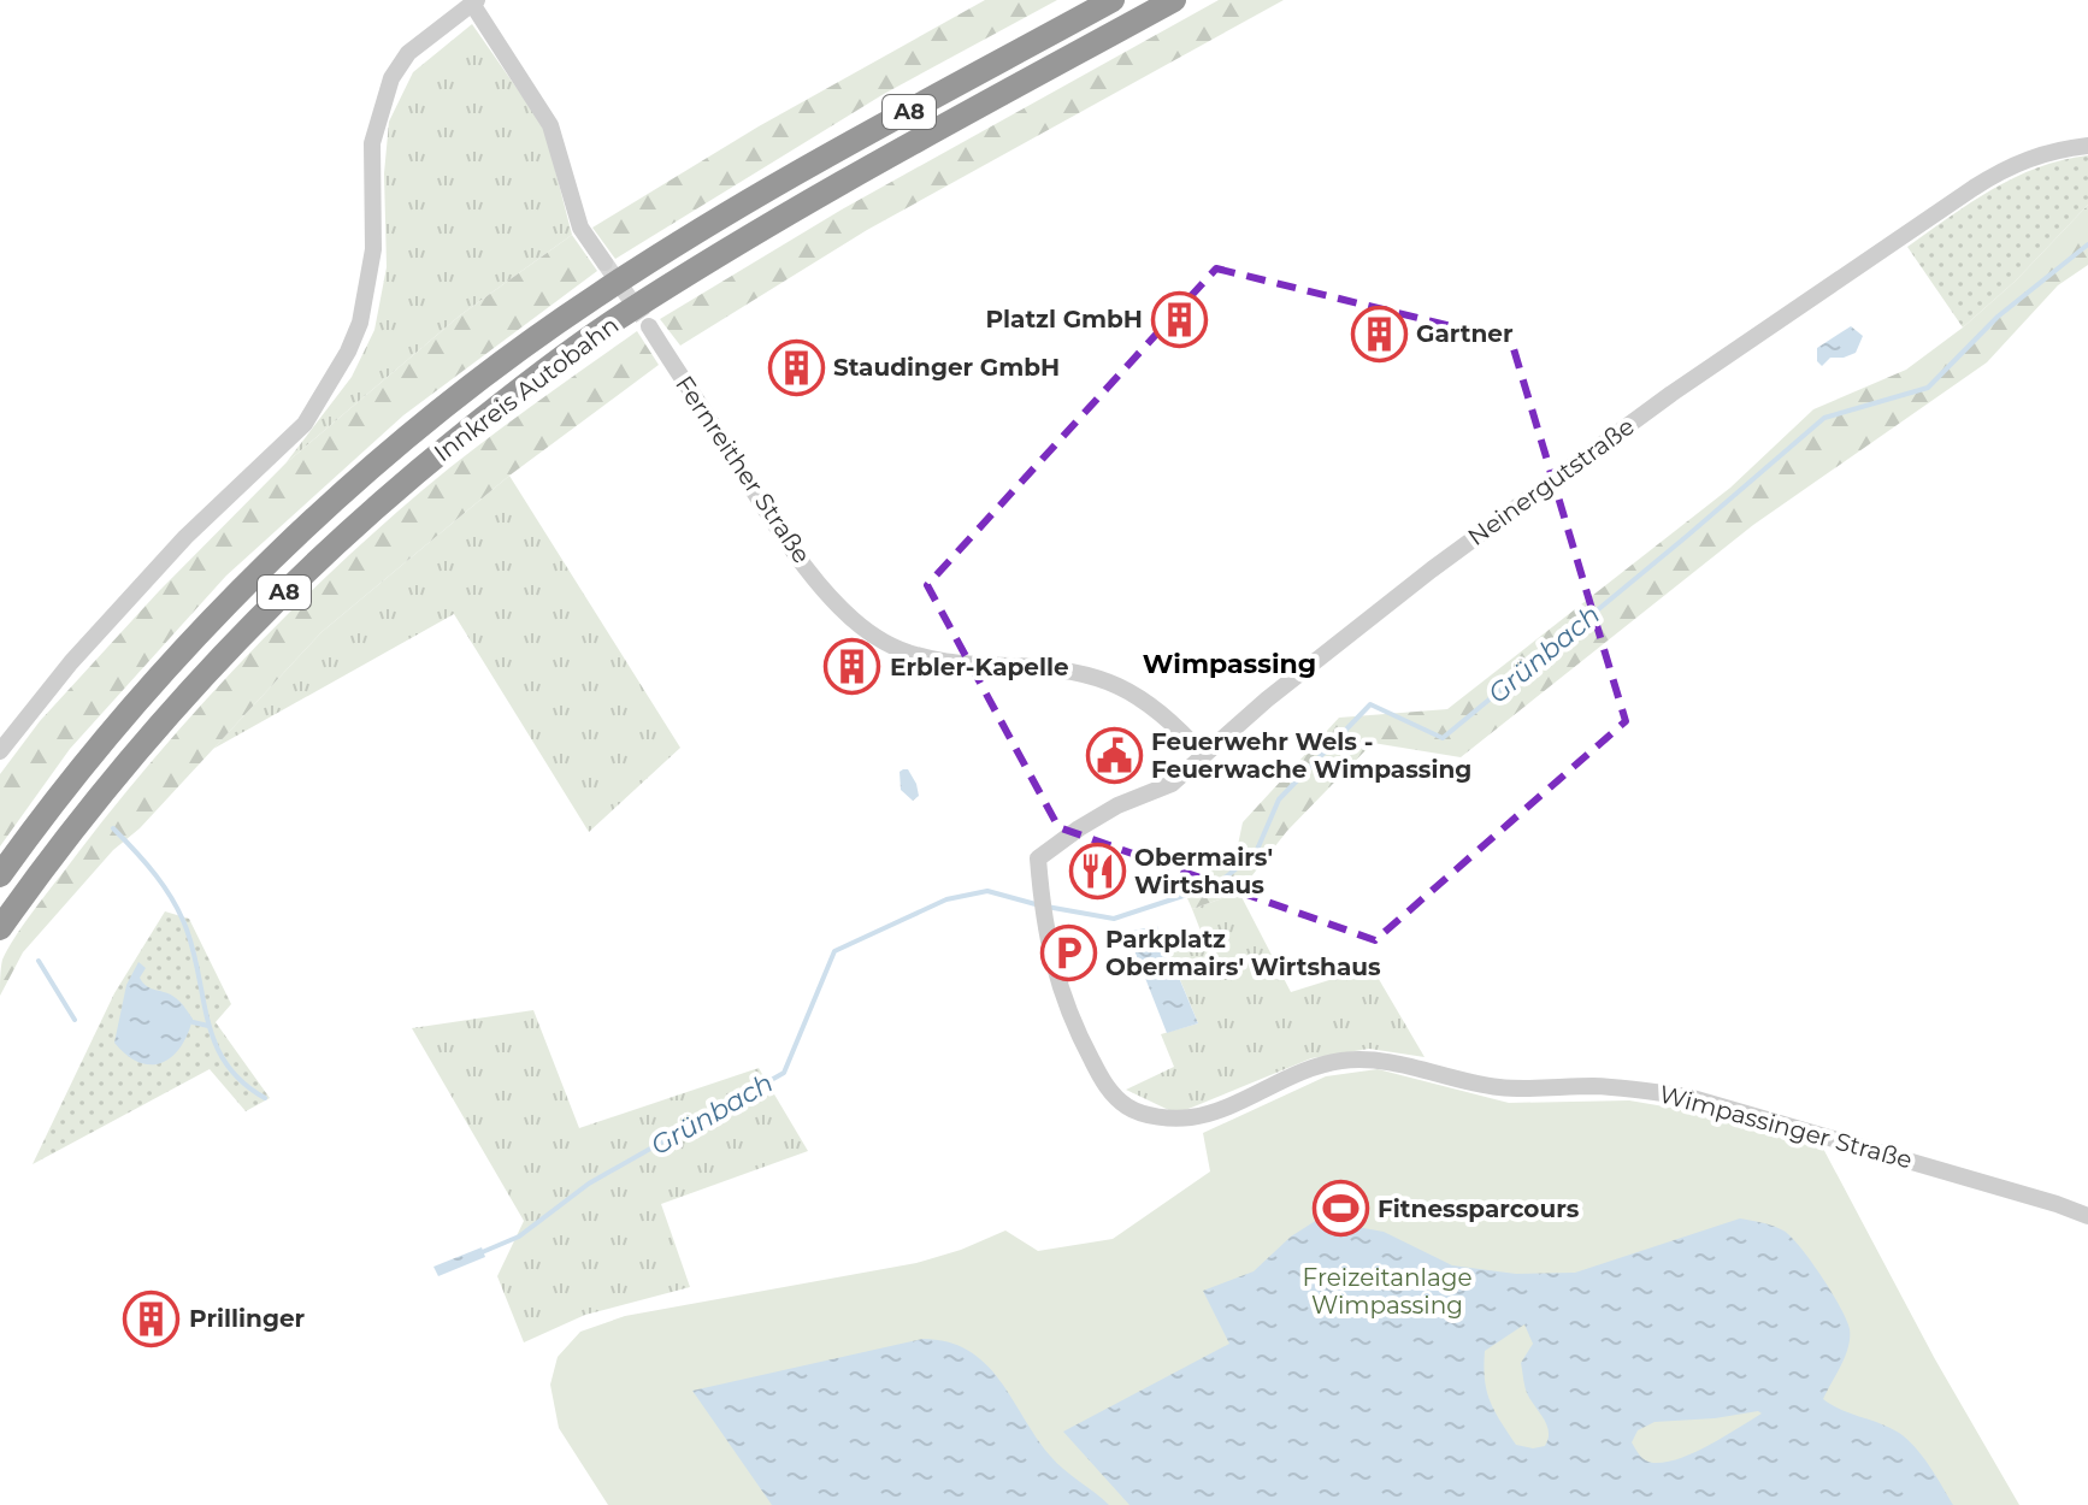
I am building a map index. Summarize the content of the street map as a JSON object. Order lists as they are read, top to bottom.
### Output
{
  "streets": {
    "highway": ["A8", "Innkreis Autobahn"],
    "street": ["Fernreither Straße", "Neinergutstraße", "Wimpassinger Straße"]
  },
  "crossings": [
    ["Innkreis Autobahn", "Fernreither Straße"],
    ["Fernreither Straße", "Neinergutstraße"],
    ["Neinergutstraße", "Wimpassinger Straße"]
  ],
  "districts": ["Wimpassing"],
  "water": ["Grünbach"],
  "parks": ["Freizeitanlage Wimpassing"],
  "places": {
    "building": [
      "Platzl GmbH",
      "Gartner",
      "Staudinger GmbH",
      "Erbler-Kapelle",
      "Prillinger"
    ],
    "public building": ["Feuerwehr Wels - Feuerwache Wimpassing"],
    "restaurant": ["Obermairs' Wirtshaus"],
    "parking": ["Parkplatz Obermairs' Wirtshaus"],
    "sports": ["Fitnessparcours"]
  }
}
